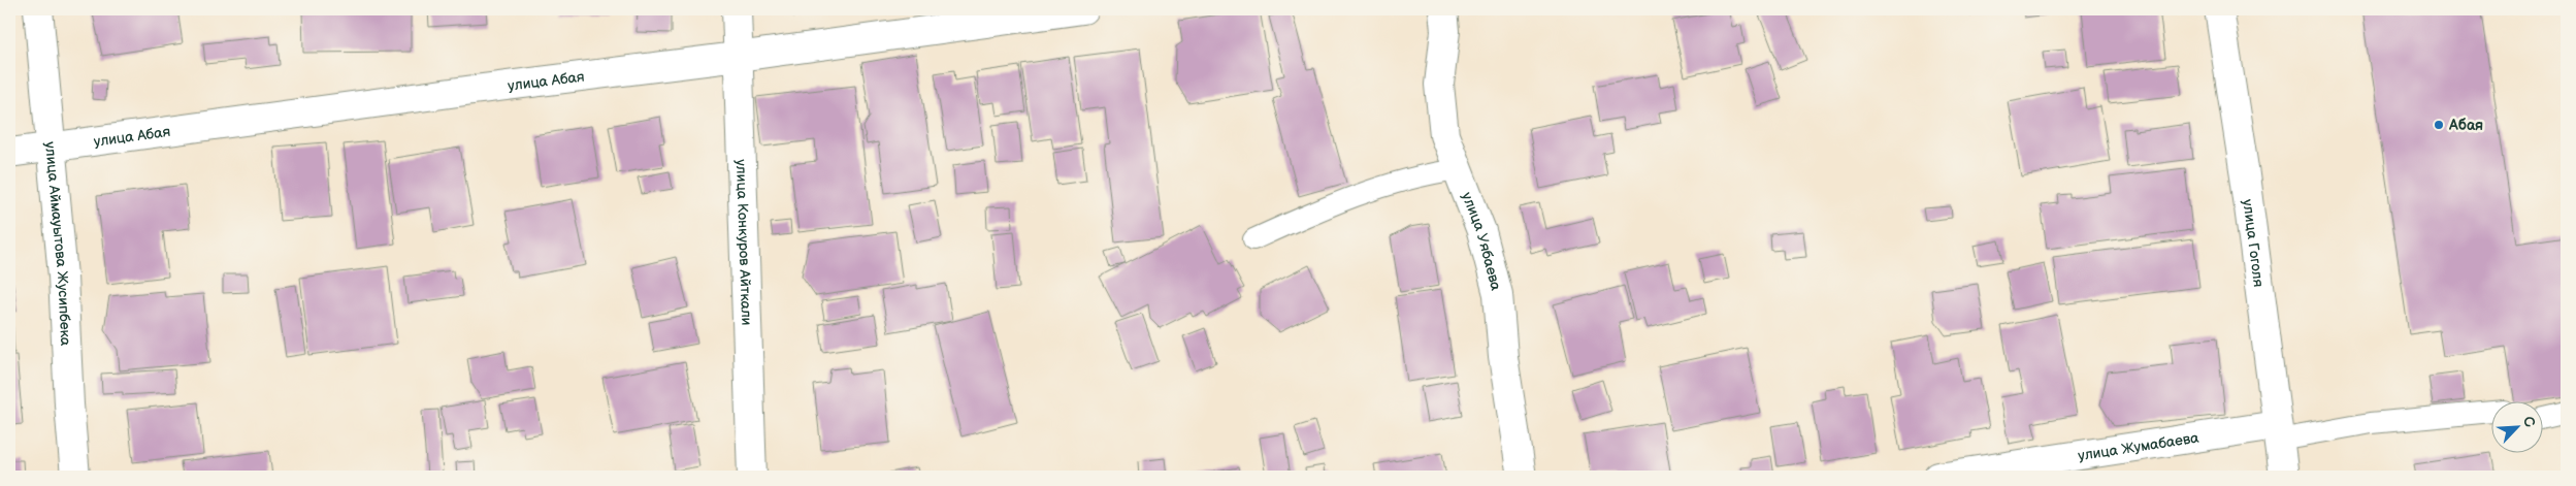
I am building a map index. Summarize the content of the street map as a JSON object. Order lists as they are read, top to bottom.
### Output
{
  "streets": {
    "street": [
      "улица Абая",
      "улица Уябаева",
      "улица Аймауытова Жусипбека",
      "улица Гоголя",
      "улица Конкуров Айткали",
      "улица Жумабаева"
    ]
  },
  "crossings": [
    ["улица Абая", "улица Аймауытова Жусипбека"],
    ["улица Абая", "улица Конкуров Айткали"],
    ["улица Гоголя", "улица Жумабаева"]
  ],
  "places": ["Абая"],
  "north": "top right"
}
